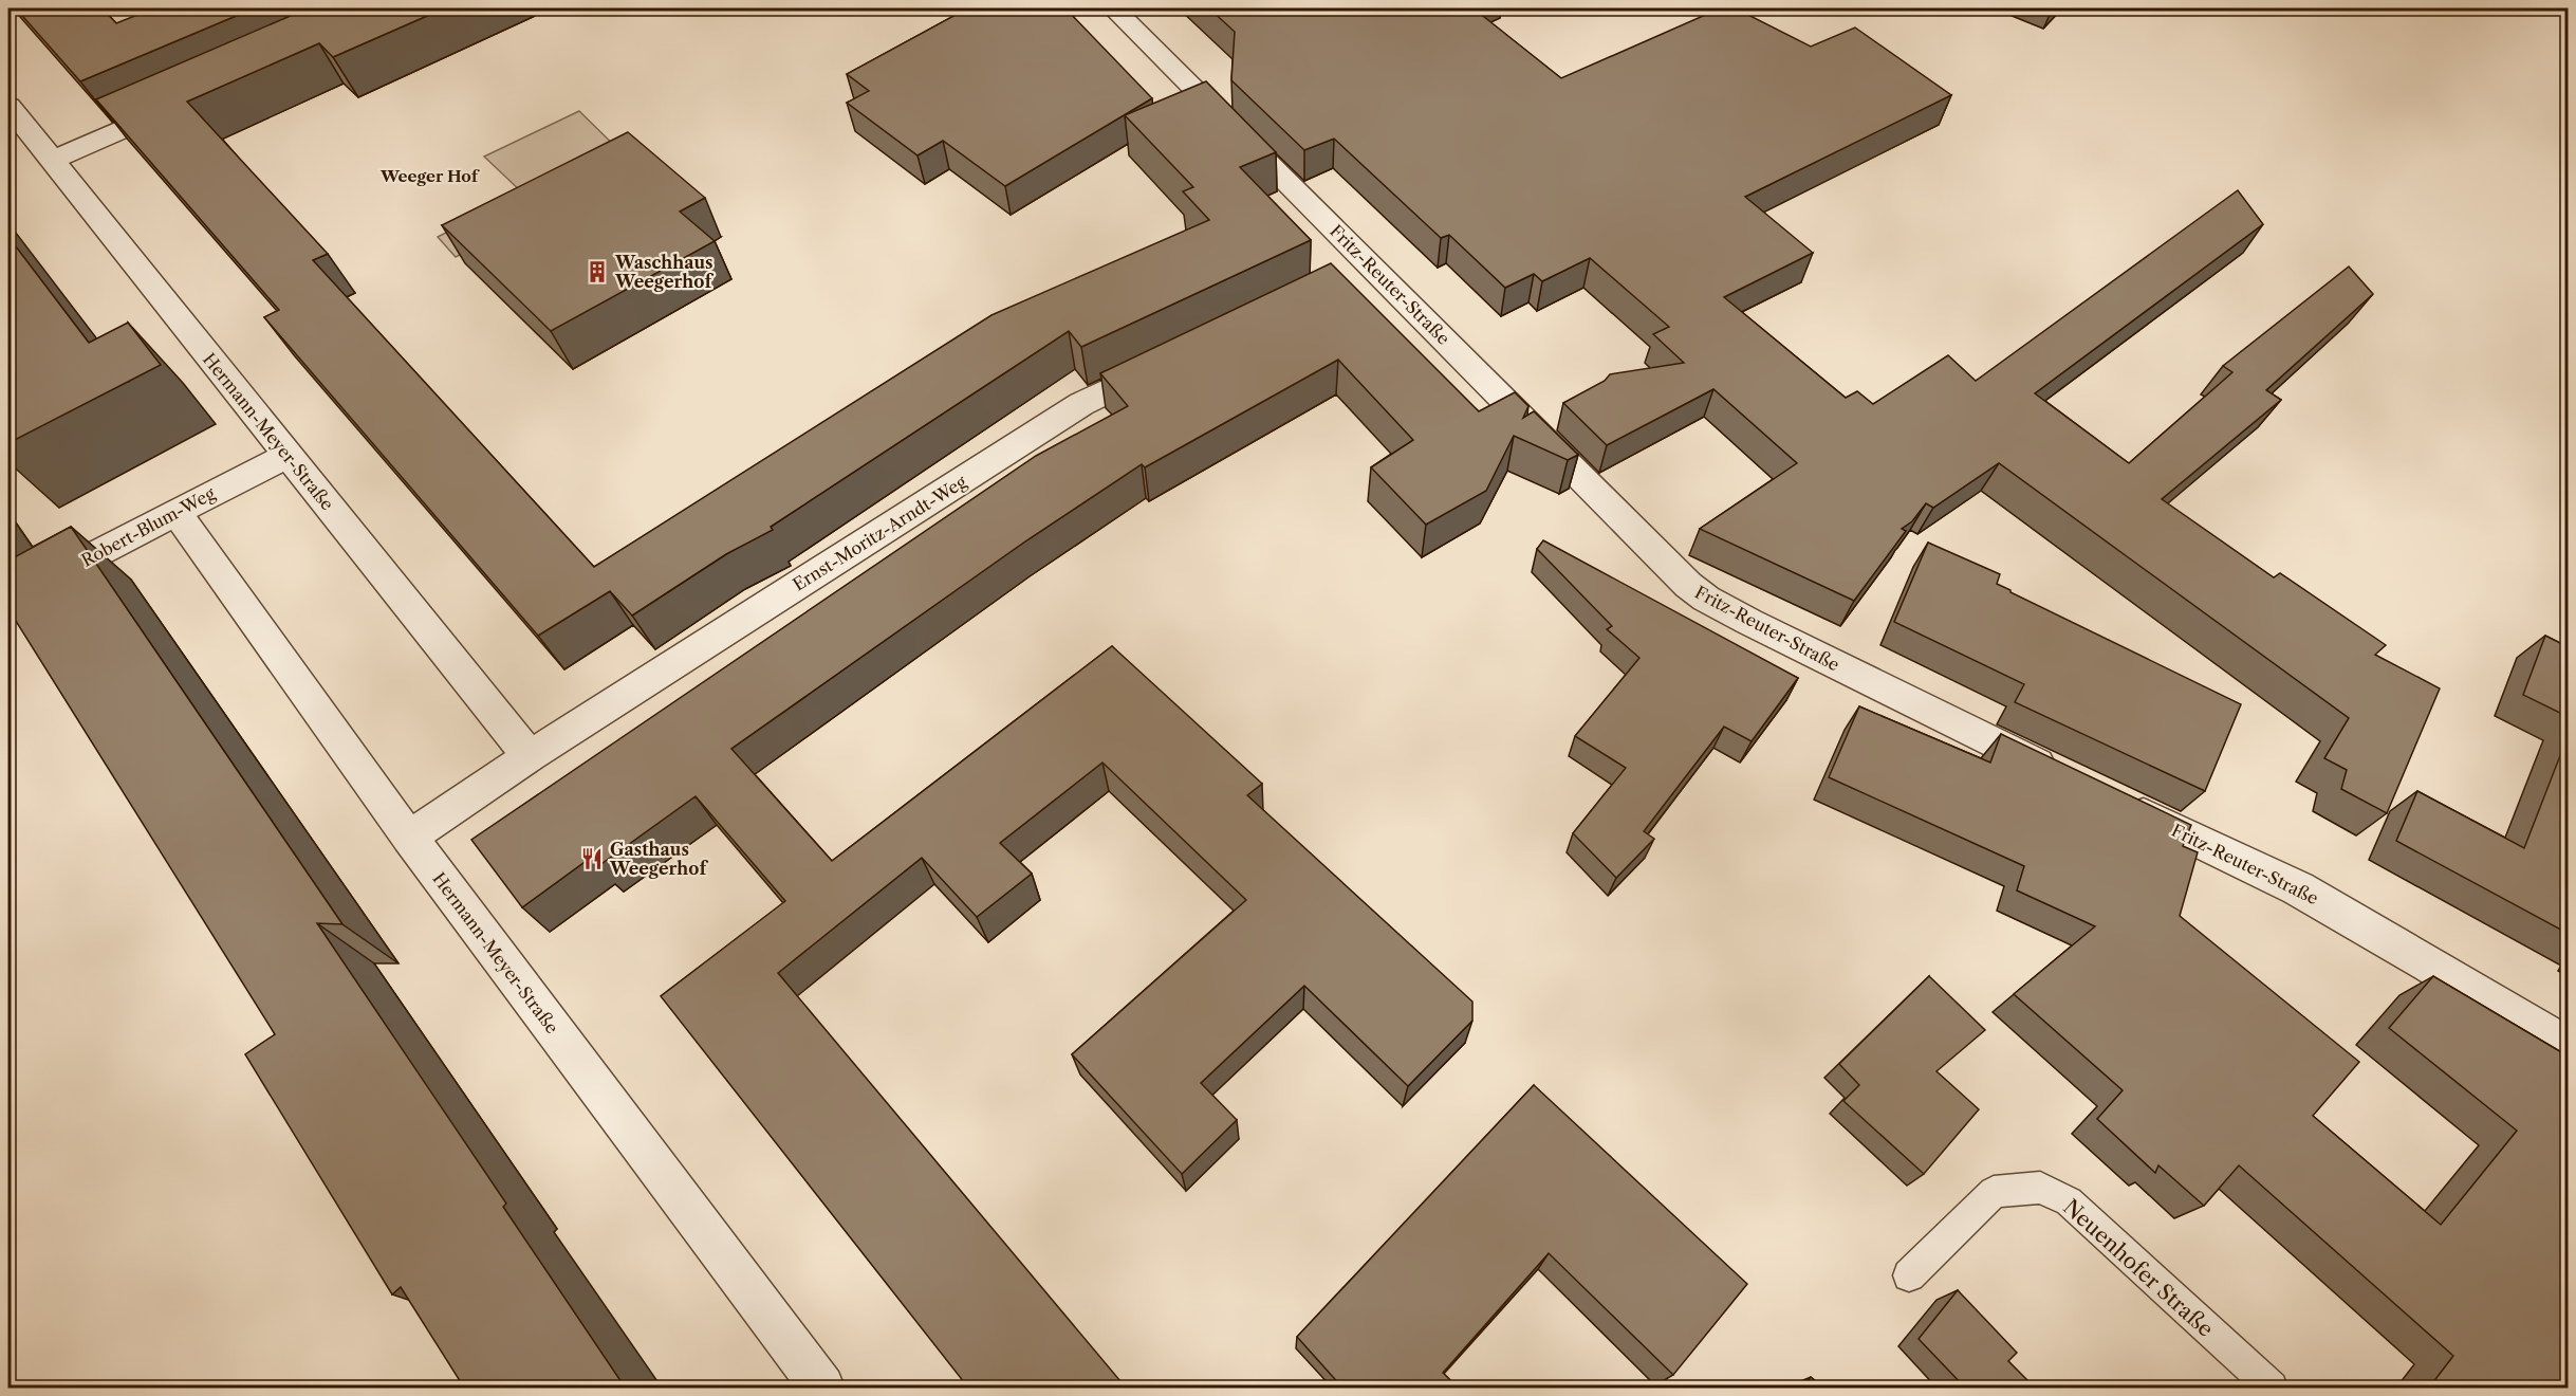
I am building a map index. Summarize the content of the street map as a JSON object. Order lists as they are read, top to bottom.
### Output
{
  "streets": {
    "street": [
      "Fritz-Reuter-Straße",
      "Hermann-Meyer-Straße",
      "Robert-Blum-Weg",
      "Ernst-Moritz-Arndt-Weg"
    ],
    "lane": ["Neuenhofer Straße"]
  },
  "crossings": [
    ["Hermann-Meyer-Straße", "Robert-Blum-Weg"],
    ["Hermann-Meyer-Straße", "Ernst-Moritz-Arndt-Weg"]
  ],
  "districts": ["Weeger Hof"],
  "places": {
    "building": ["Waschhaus Weegerhof"],
    "restaurant": ["Gasthaus Weegerhof"]
  }
}
